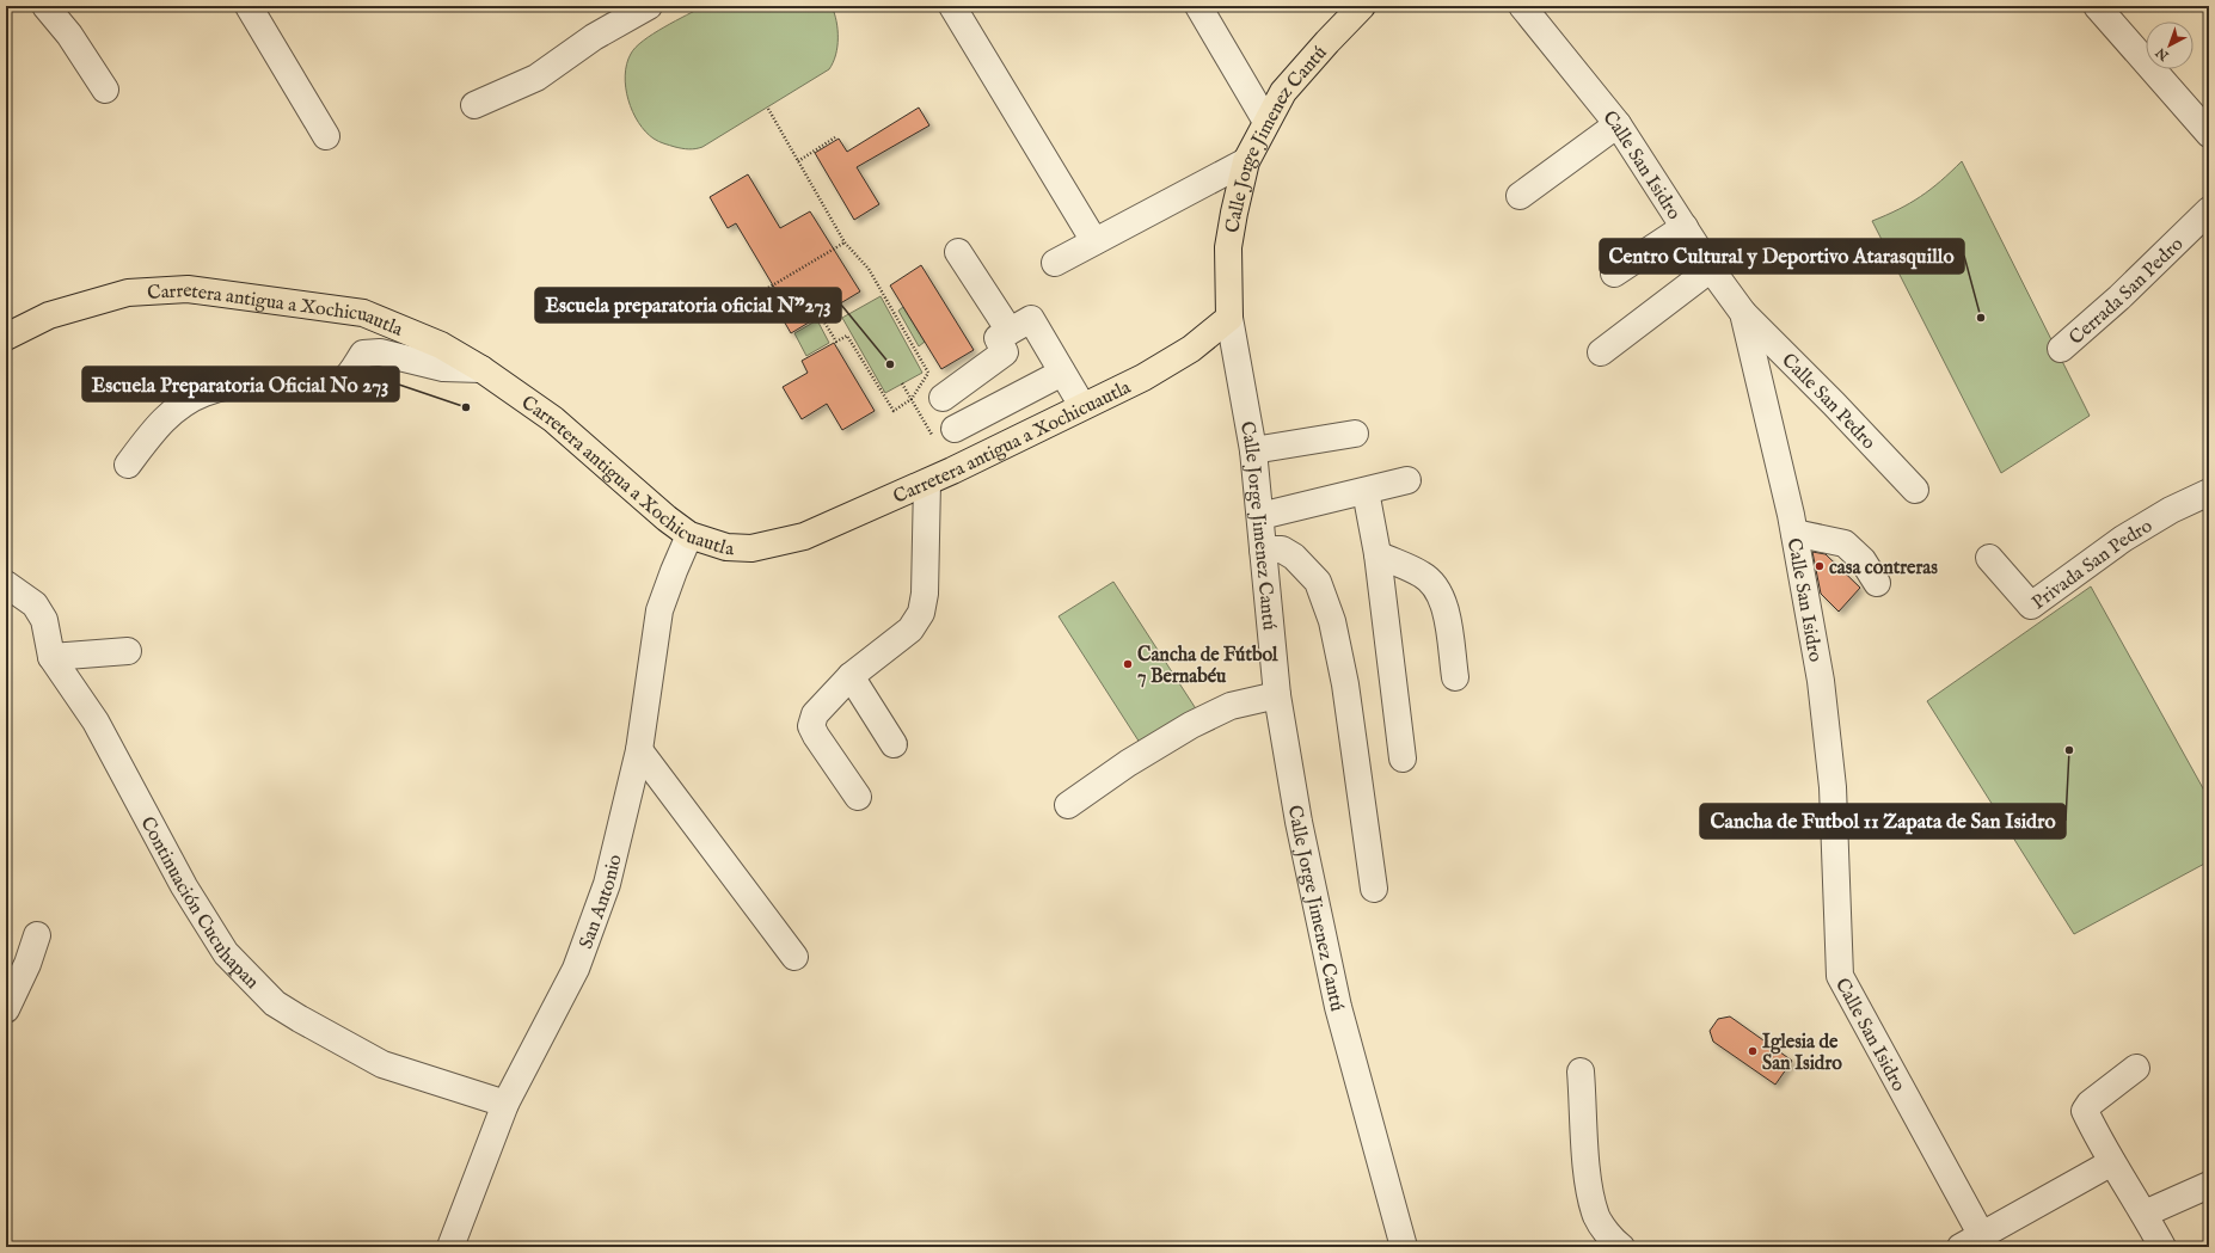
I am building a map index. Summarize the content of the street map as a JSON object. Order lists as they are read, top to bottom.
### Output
{
  "streets": {
    "main road": ["Calle Jorge Jimenez Cantú", "Carretera antigua a Xochicuautla"],
    "street": [
      "Calle San Isidro",
      "Cerrada San Pedro",
      "Calle San Pedro",
      "Privada San Pedro",
      "Continuación Cucuhapan",
      "San Antonio"
    ]
  },
  "crossings": [
    ["Calle Jorge Jimenez Cantú", "Carretera antigua a Xochicuautla"],
    ["Calle San Isidro", "Calle San Pedro"],
    ["Carretera antigua a Xochicuautla", "San Antonio"],
    ["Continuación Cucuhapan", "San Antonio"]
  ],
  "places": [
    "Centro Cultural y Deportivo Atarasquillo",
    "Escuela preparatoria oficial N\"273",
    "Escuela Preparatoria Oficial No 273",
    "casa contreras",
    "Cancha de Fútbol 7 Bernabéu",
    "Cancha de Futbol 11 Zapata de San Isidro",
    "Iglesia de San Isidro"
  ],
  "north": "bottom left"
}
